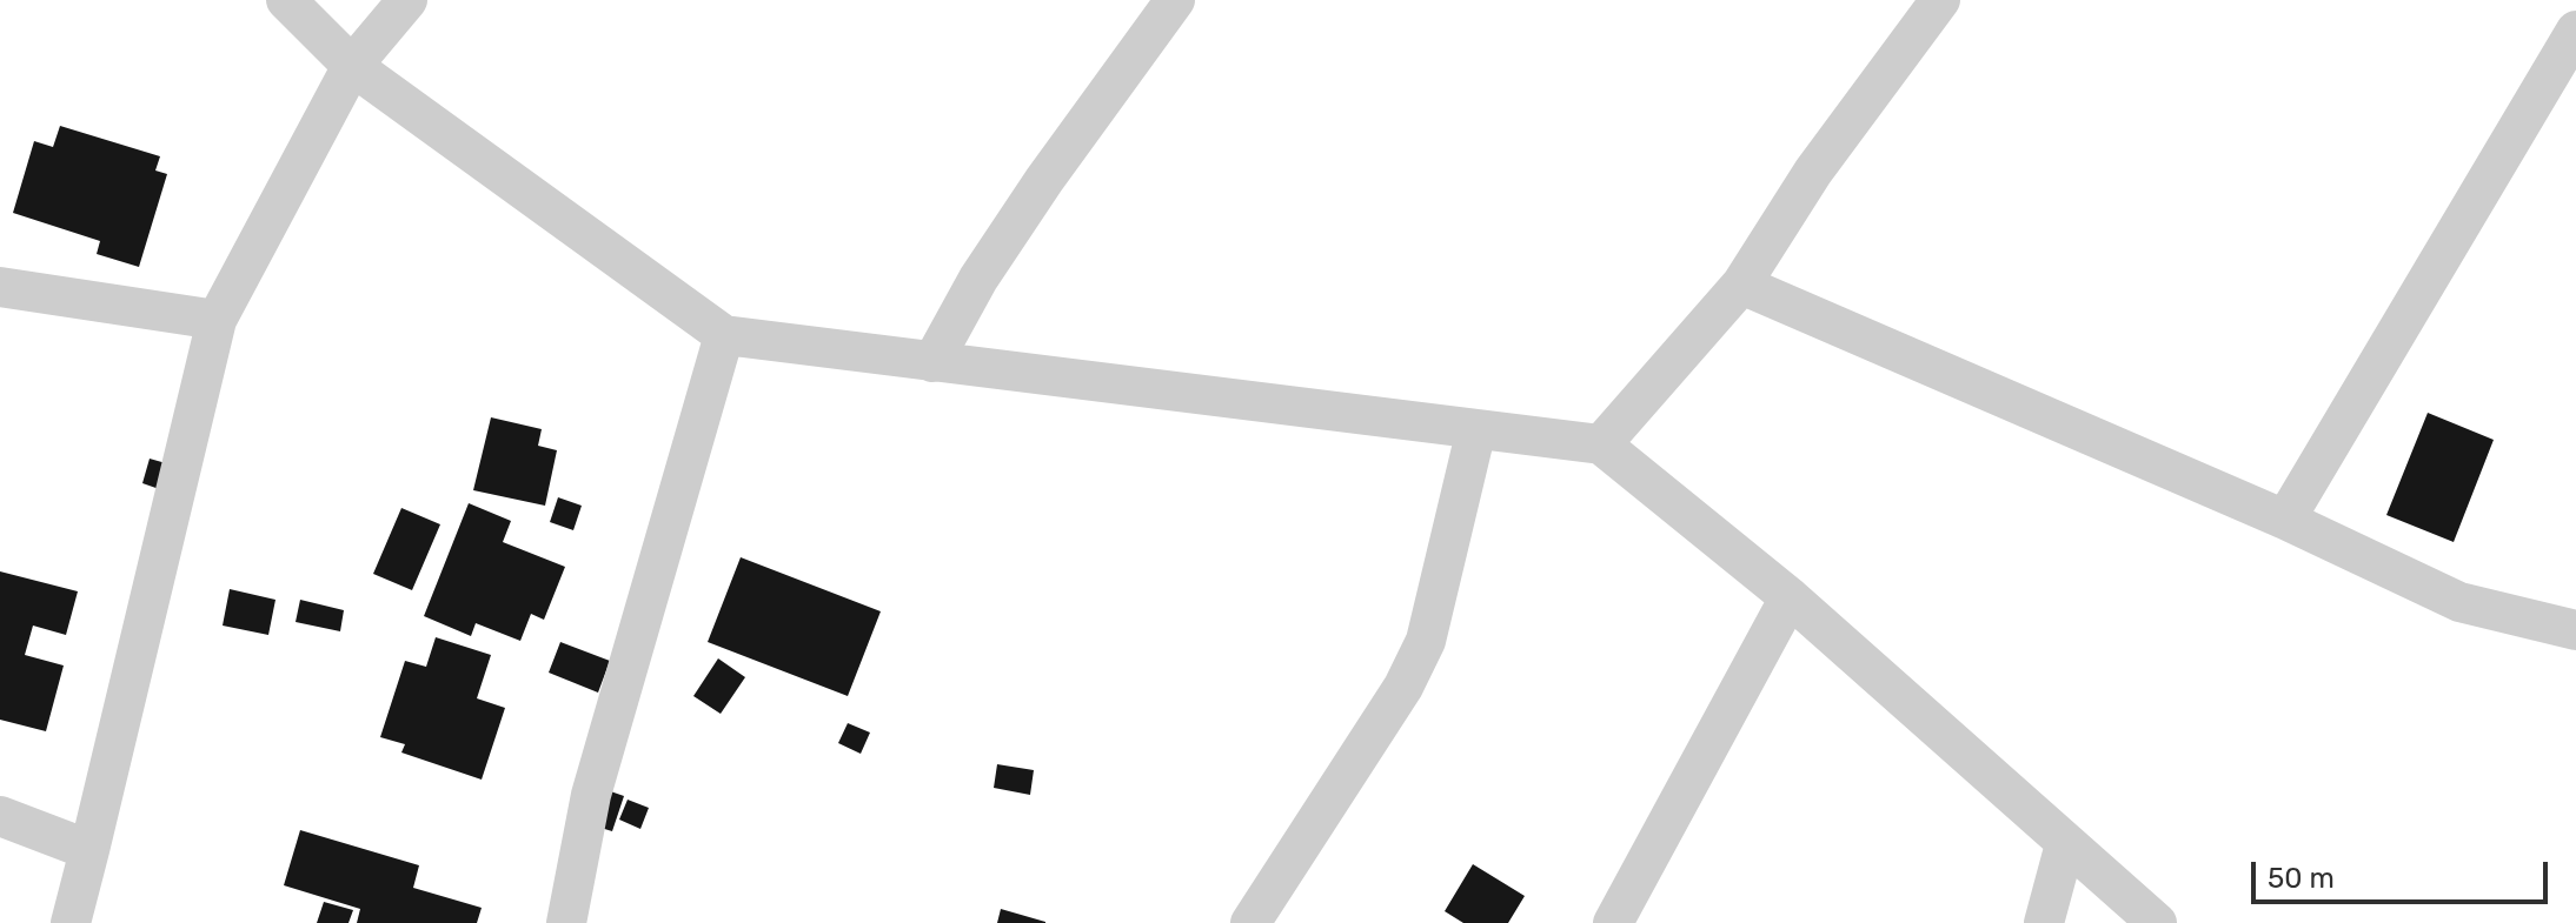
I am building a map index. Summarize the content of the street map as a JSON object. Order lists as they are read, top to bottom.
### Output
{
  "scale_bar": "50 m"
}
